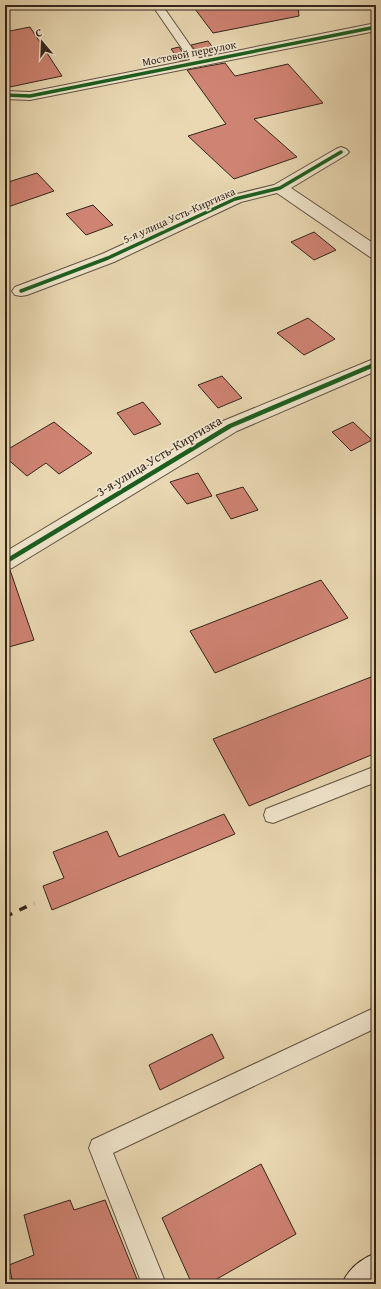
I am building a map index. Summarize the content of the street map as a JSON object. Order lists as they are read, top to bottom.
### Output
{
  "streets": {
    "street": ["Мостовой переулок", "5-я улица Усть-Киргизка", "3-я улица Усть-Киргизка"]
  },
  "north": "top"
}
